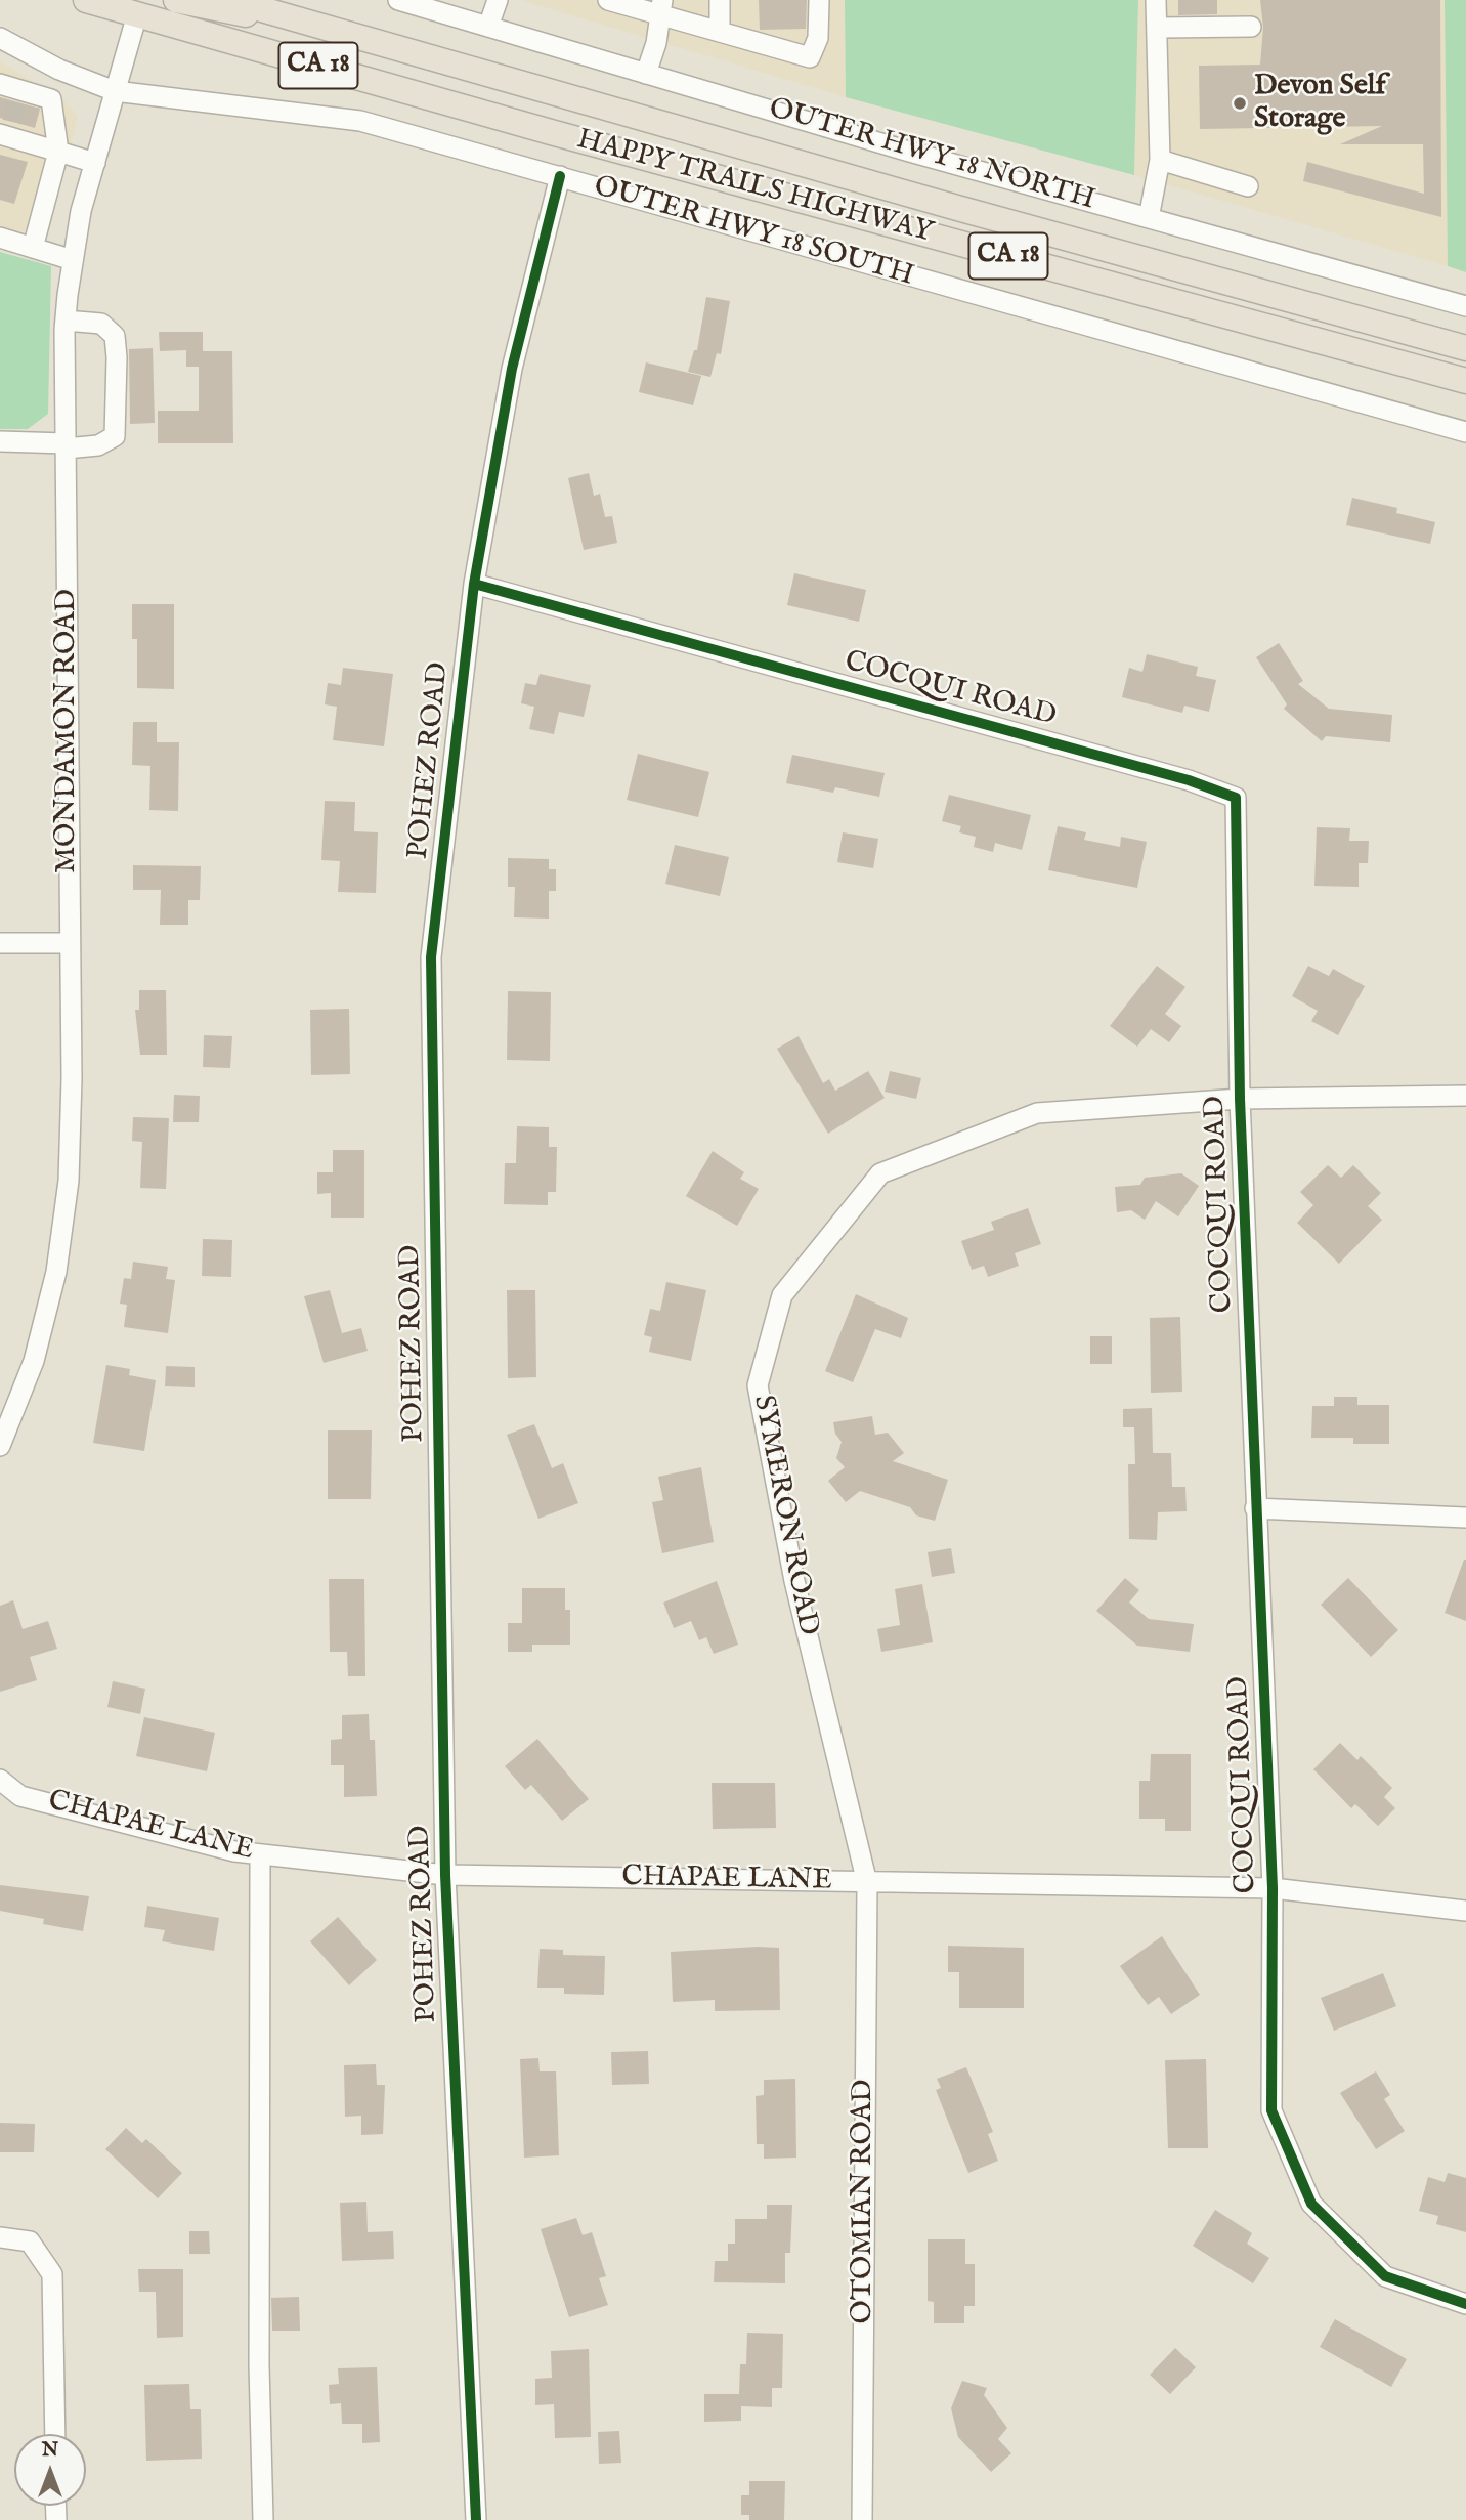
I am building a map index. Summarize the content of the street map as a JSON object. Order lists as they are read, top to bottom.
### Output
{
  "streets": {
    "main road": ["CA 18", "HAPPY TRAILS HIGHWAY"],
    "street": [
      "OUTER HWY 18 NORTH",
      "OUTER HWY 18 SOUTH",
      "COCQUI ROAD",
      "MONDAMON ROAD",
      "POHEZ ROAD",
      "SYMERON ROAD",
      "CHAPAE LANE",
      "OTOMIAN ROAD"
    ]
  },
  "crossings": [
    ["HAPPY TRAILS HIGHWAY", "MONDAMON ROAD"],
    ["OUTER HWY 18 SOUTH", "MONDAMON ROAD"],
    ["OUTER HWY 18 SOUTH", "POHEZ ROAD"],
    ["COCQUI ROAD", "POHEZ ROAD"],
    ["COCQUI ROAD", "SYMERON ROAD"],
    ["COCQUI ROAD", "CHAPAE LANE"],
    ["POHEZ ROAD", "CHAPAE LANE"],
    ["SYMERON ROAD", "CHAPAE LANE"],
    ["SYMERON ROAD", "OTOMIAN ROAD"],
    ["CHAPAE LANE", "OTOMIAN ROAD"]
  ],
  "places": ["Devon Self Storage"],
  "north": "top"
}
